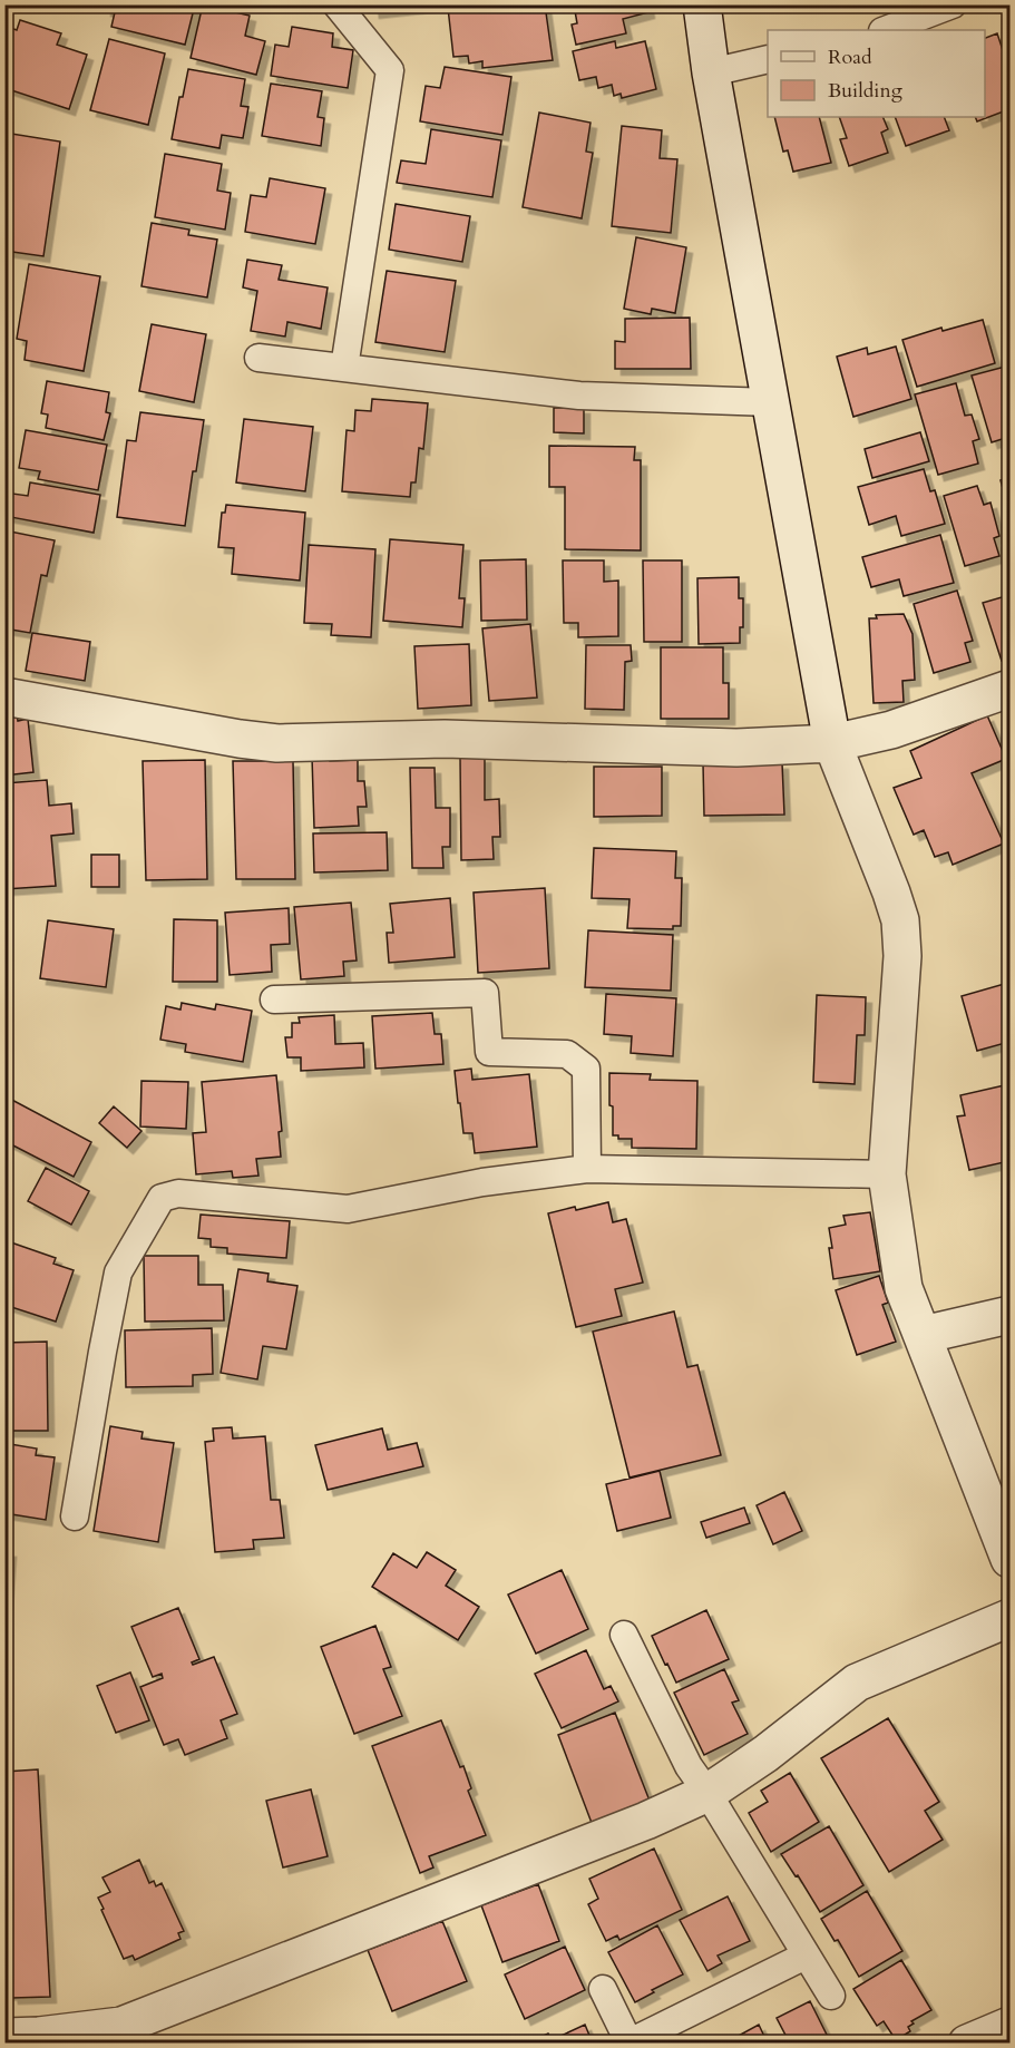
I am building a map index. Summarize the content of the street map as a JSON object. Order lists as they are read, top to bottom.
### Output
{
  "legend": ["Road", "Building"]
}
